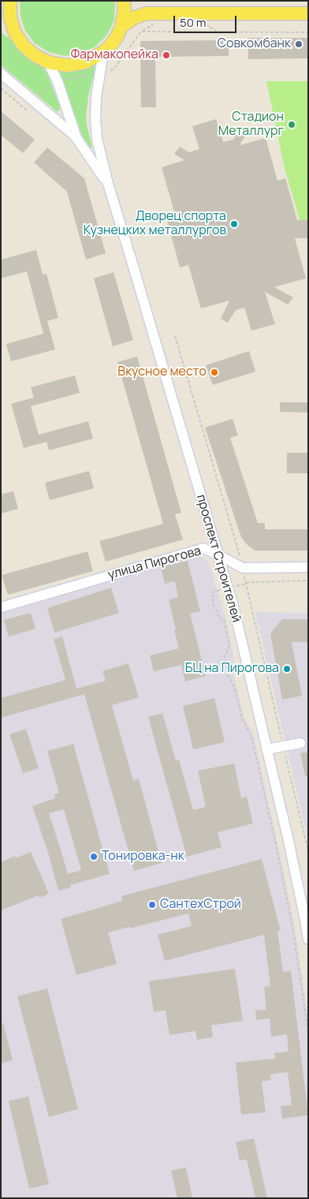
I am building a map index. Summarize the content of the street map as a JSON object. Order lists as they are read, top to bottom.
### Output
{
  "streets": {
    "street": ["проспект Строителей", "улица Пирогова"]
  },
  "crossings": [
    ["проспект Строителей", "улица Пирогова"]
  ],
  "places": [
    "Совкомбанк",
    "Фармакопейка",
    "Стадион Металлург",
    "Дворец спорта Кузнецких металлургов",
    "Вкусное место",
    "БЦ на Пирогова",
    "Тонировка-нк",
    "СантехСтрой"
  ],
  "scale_bar": "50 m"
}
